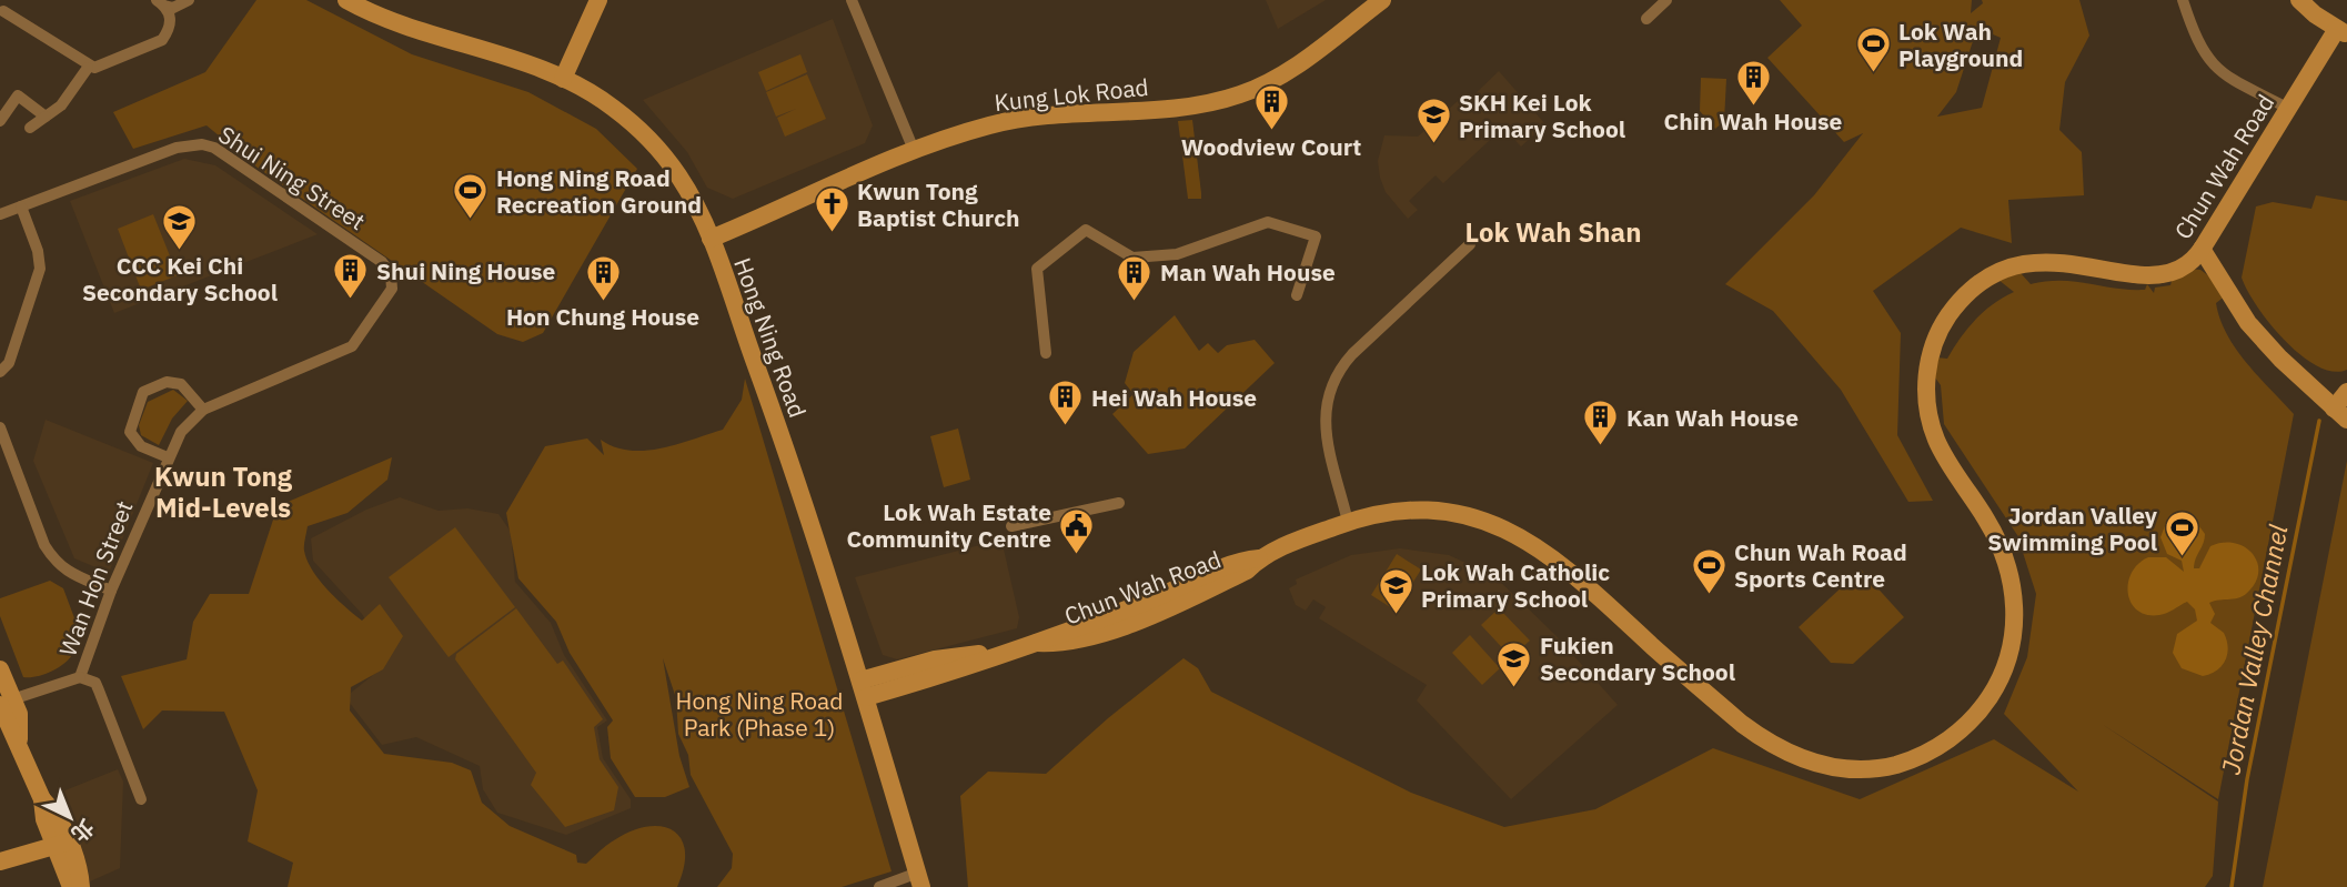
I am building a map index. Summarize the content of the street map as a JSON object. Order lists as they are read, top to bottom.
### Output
{
  "streets": {
    "main road": ["Kung Lok Road", "Chun Wah Road", "Hong Ning Road"],
    "street": ["Shui Ning Street", "Wan Hon Street"]
  },
  "crossings": [
    ["Kung Lok Road", "Hong Ning Road"],
    ["Chun Wah Road", "Hong Ning Road"],
    ["Shui Ning Street", "Wan Hon Street"]
  ],
  "districts": ["Lok Wah Shan", "Kwun Tong Mid-Levels"],
  "water": ["Jordan Valley Channel"],
  "parks": ["Hong Ning Road Park (Phase 1)"],
  "places": {
    "sports": [
      "Lok Wah Playground",
      "Hong Ning Road Recreation Ground",
      "Jordan Valley Swimming Pool",
      "Chun Wah Road Sports Centre"
    ],
    "building": [
      "Chin Wah House",
      "Woodview Court",
      "Shui Ning House",
      "Hon Chung House",
      "Man Wah House",
      "Hei Wah House",
      "Kan Wah House"
    ],
    "school or university": [
      "SKH Kei Lok Primary School",
      "CCC Kei Chi Secondary School",
      "Lok Wah Catholic Primary School",
      "Fukien Secondary School"
    ],
    "church": ["Kwun Tong Baptist Church"],
    "public building": ["Lok Wah Estate Community Centre"]
  },
  "north": "bottom right"
}
